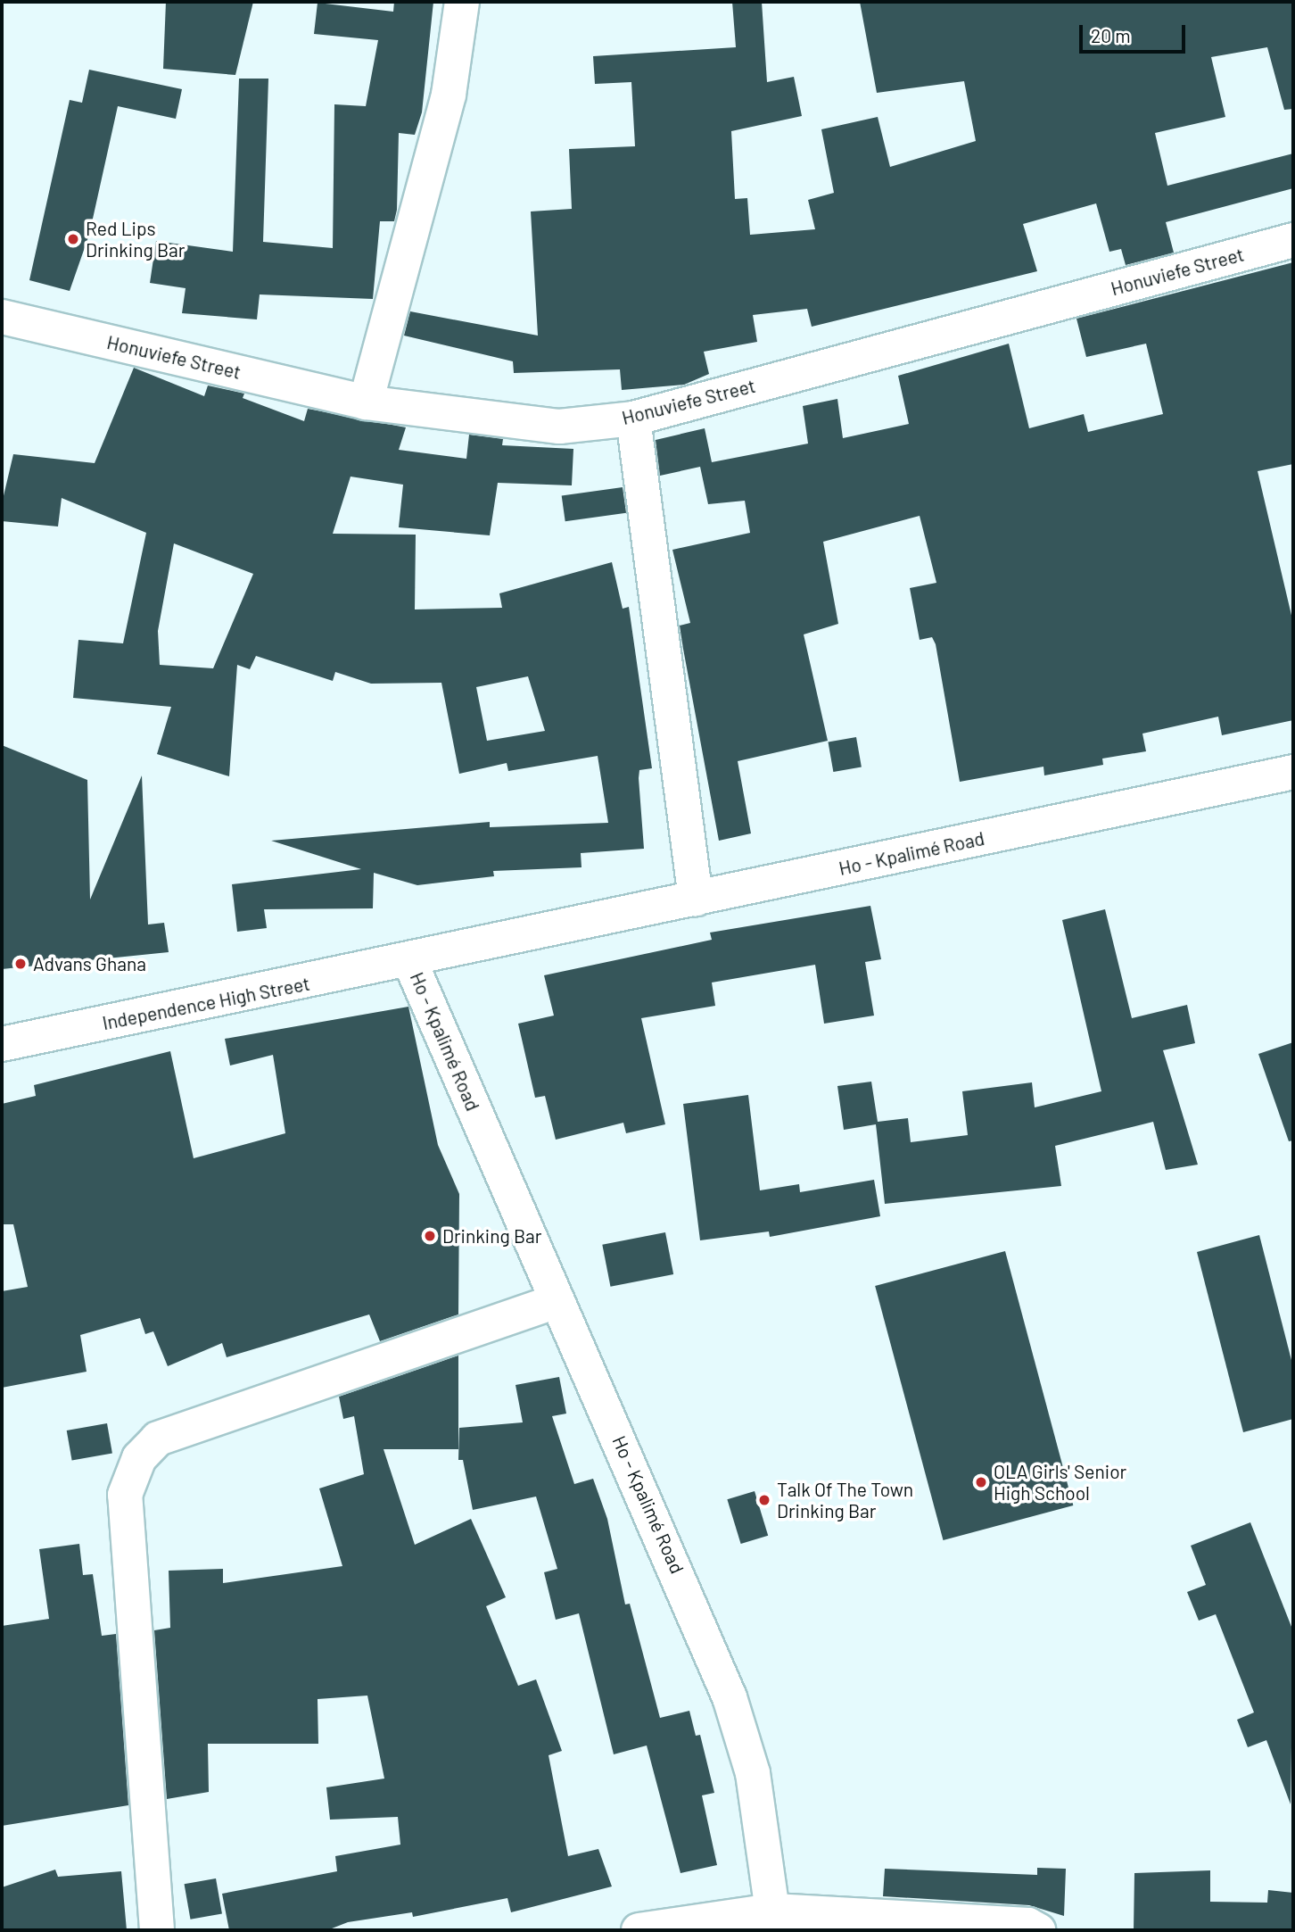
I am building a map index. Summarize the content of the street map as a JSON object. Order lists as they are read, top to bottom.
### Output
{
  "streets": {
    "street": ["Honuviefe Street", "Ho - Kpalimé Road", "Independence High Street"]
  },
  "crossings": [
    ["Ho - Kpalimé Road", "Independence High Street"]
  ],
  "places": [
    "Red Lips Drinking Bar",
    "Advans Ghana",
    "Drinking Bar",
    "OLA Girls' Senior High School",
    "Talk Of The Town Drinking Bar"
  ],
  "scale_bar": "20 m"
}
